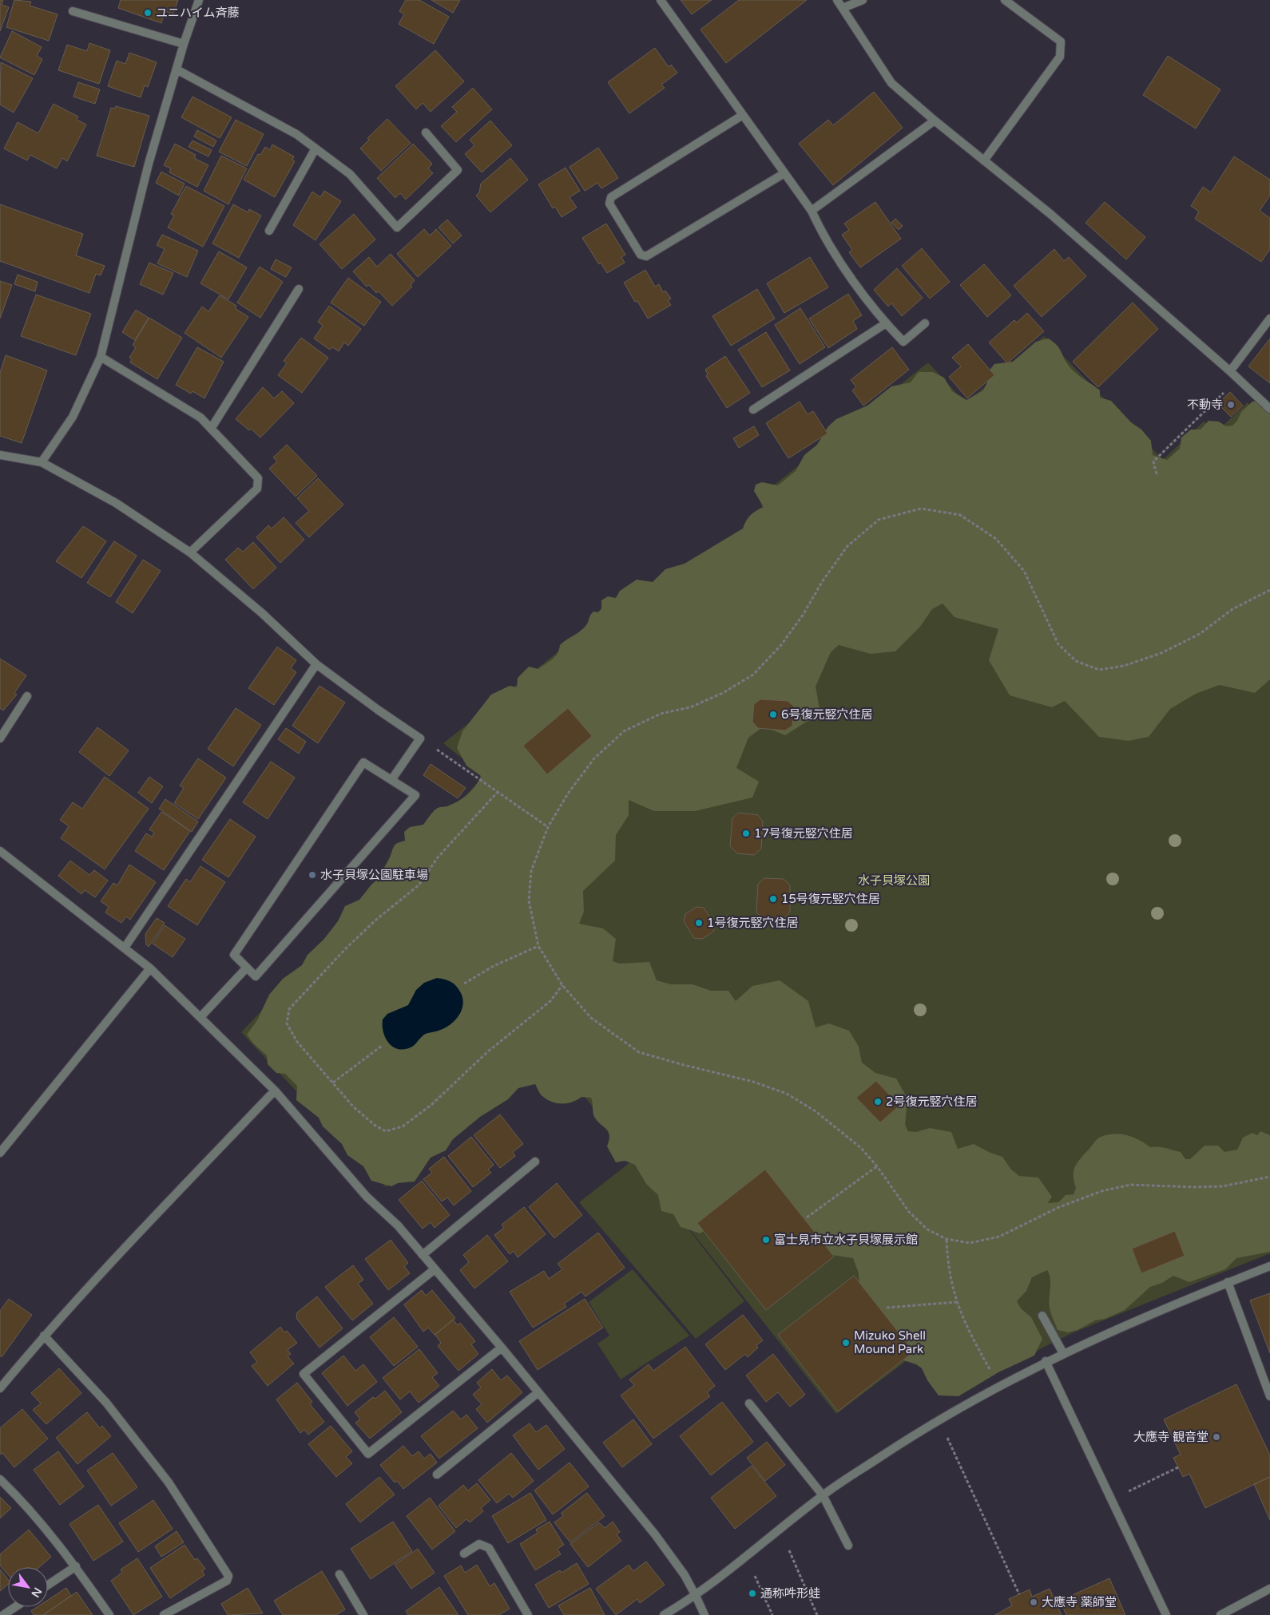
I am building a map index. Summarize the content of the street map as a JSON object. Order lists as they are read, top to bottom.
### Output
{
  "parks": ["水子貝塚公園"],
  "places": [
    "ユニハイム斉藤",
    "不動寺",
    "6号復元竪穴住居",
    "17号復元竪穴住居",
    "水子貝塚公園駐車場",
    "15号復元竪穴住居",
    "1号復元竪穴住居",
    "2号復元竪穴住居",
    "富士見市立水子貝塚展示館",
    "Mizuko Shell Mound Park",
    "大應寺 観音堂",
    "通称吽形蛙",
    "大應寺 薬師堂"
  ],
  "north": "bottom right"
}
